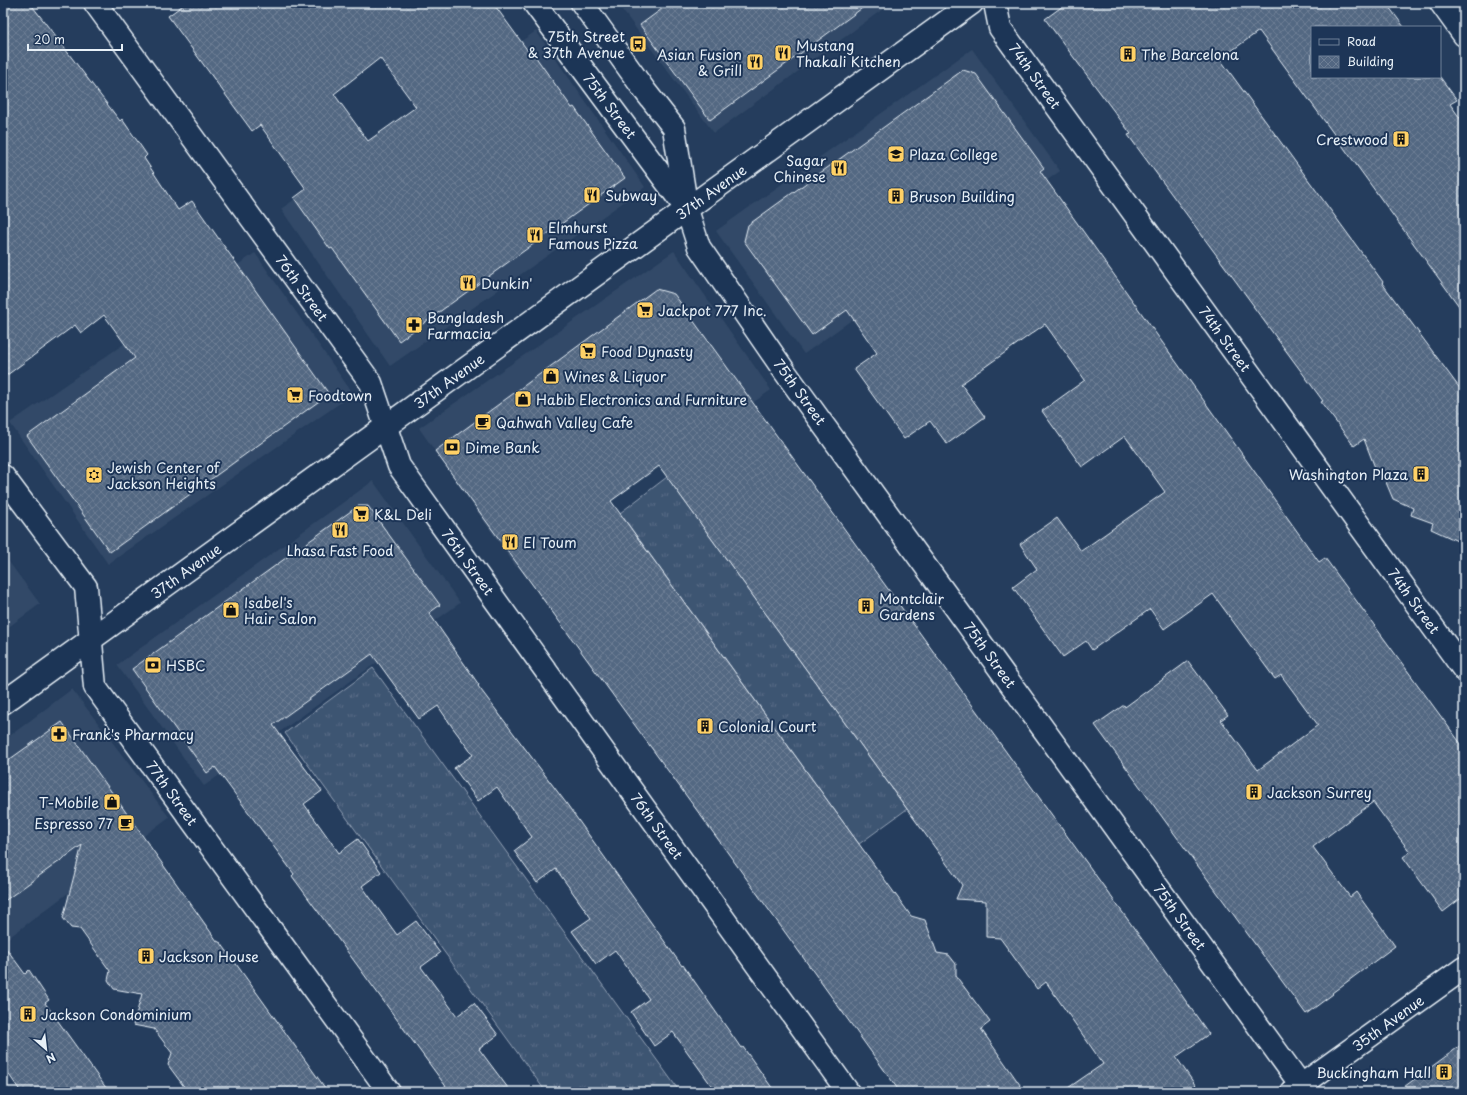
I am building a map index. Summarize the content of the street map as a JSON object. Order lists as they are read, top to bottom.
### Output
{
  "streets": {
    "street": [
      "74th Street",
      "75th Street",
      "37th Avenue",
      "76th Street",
      "77th Street",
      "35th Avenue"
    ]
  },
  "crossings": [
    ["75th Street", "37th Avenue"],
    ["75th Street", "35th Avenue"],
    ["37th Avenue", "76th Street"],
    ["37th Avenue", "77th Street"]
  ],
  "places": {
    "bus stop": ["75th Street & 37th Avenue"],
    "restaurant": [
      "Mustang Thakali Kitchen",
      "Asian Fusion & Grill",
      "Sagar Chinese",
      "Subway",
      "Elmhurst Famous Pizza",
      "Dunkin'",
      "Lhasa Fast Food",
      "El Toum"
    ],
    "building": [
      "The Barcelona",
      "Crestwood",
      "Bruson Building",
      "Washington Plaza",
      "Montclair Gardens",
      "Colonial Court",
      "Jackson Surrey",
      "Jackson House",
      "Jackson Condominium",
      "Buckingham Hall"
    ],
    "school or university": ["Plaza College"],
    "supermarket": [
      "Jackpot 777 Inc.",
      "Food Dynasty",
      "Foodtown",
      "K&L Deli"
    ],
    "pharmacy": ["Bangladesh Farmacia", "Frank's Pharmacy"],
    "shop": [
      "Wines & Liquor",
      "Habib Electronics and Furniture",
      "Isabel's Hair Salon",
      "T-Mobile"
    ],
    "cafe": ["Qahwah Valley Cafe", "Espresso 77"],
    "bank": ["Dime Bank", "HSBC"],
    "synagogue": ["Jewish Center of Jackson Heights"]
  },
  "legend": ["Road", "Building"],
  "scale_bar": "20 m",
  "north": "bottom right"
}
